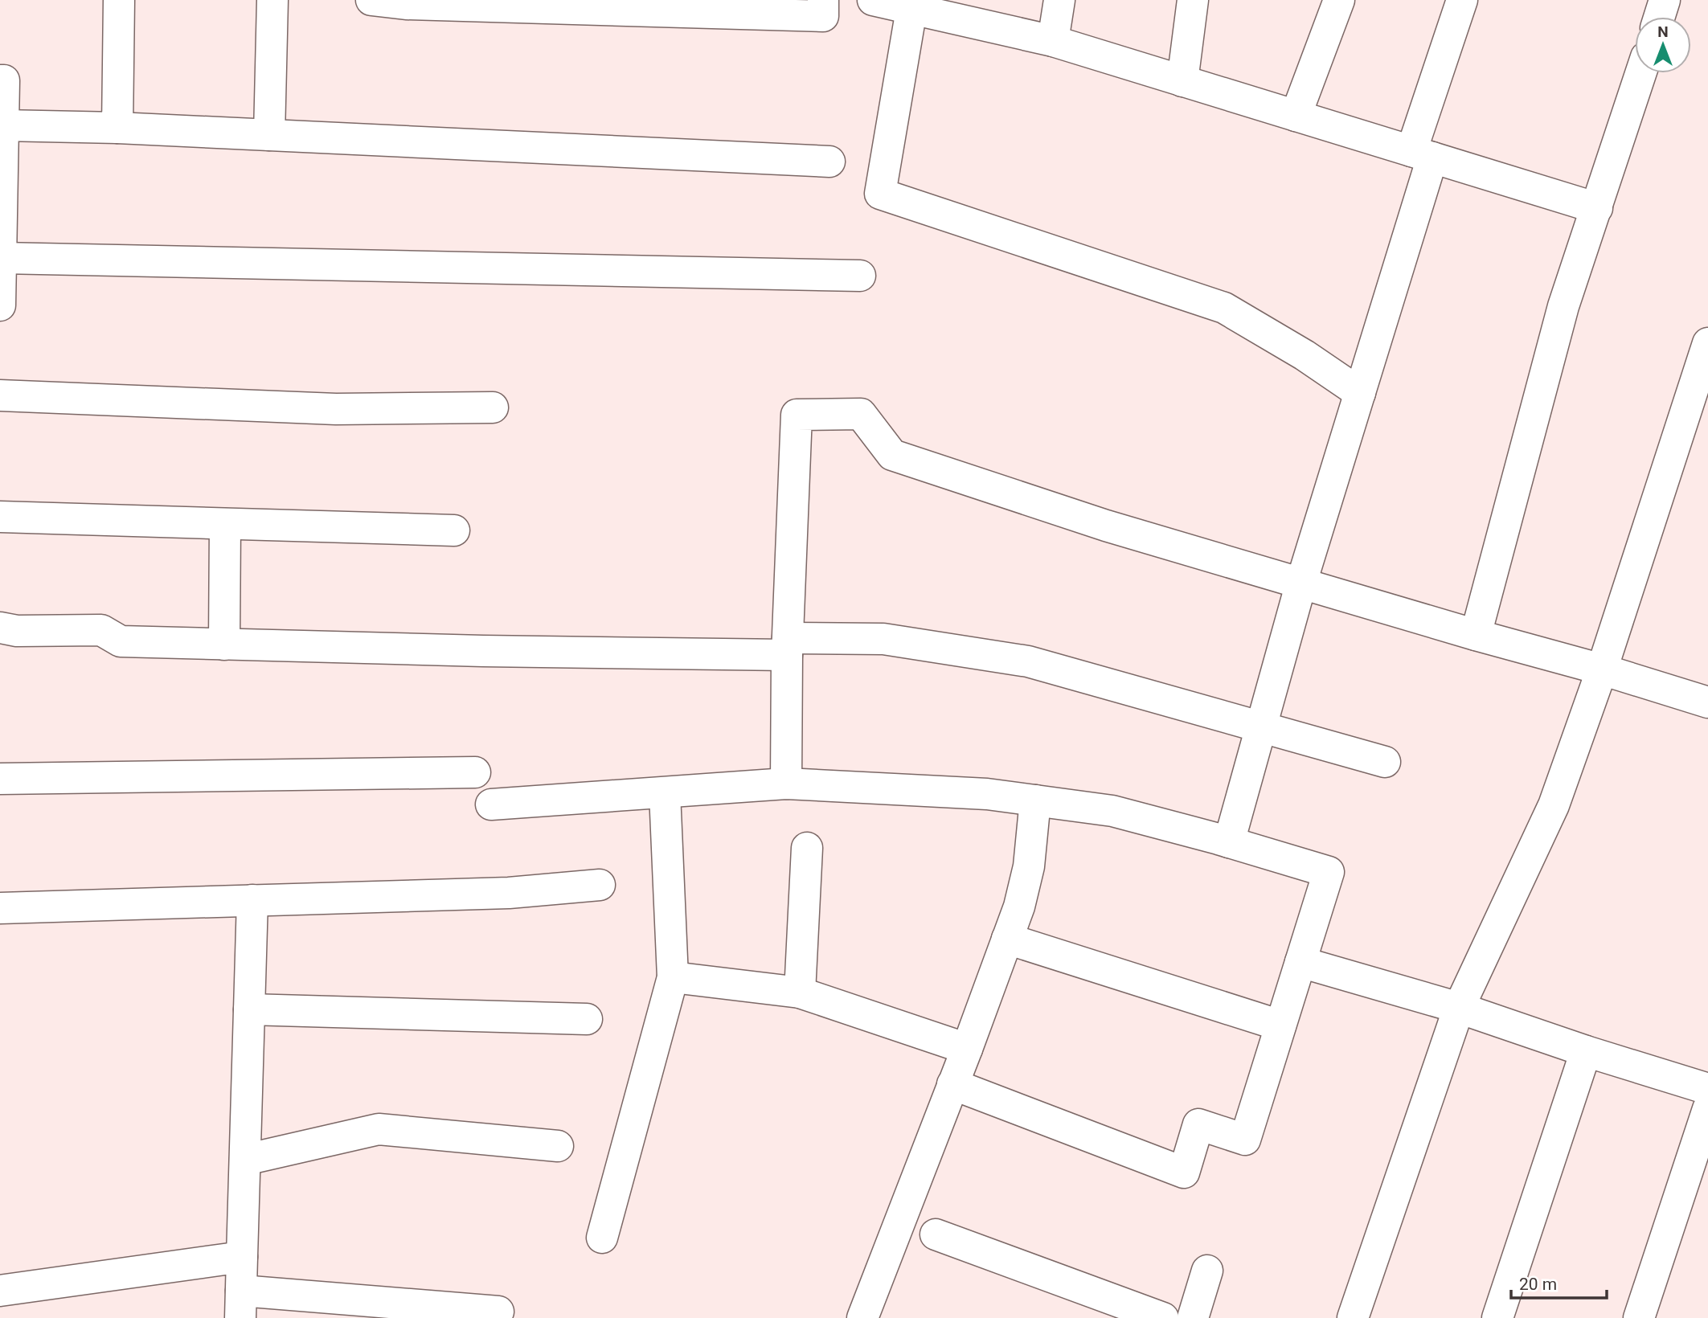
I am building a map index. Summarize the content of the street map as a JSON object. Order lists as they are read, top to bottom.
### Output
{
  "scale_bar": "20 m",
  "north": "top"
}
